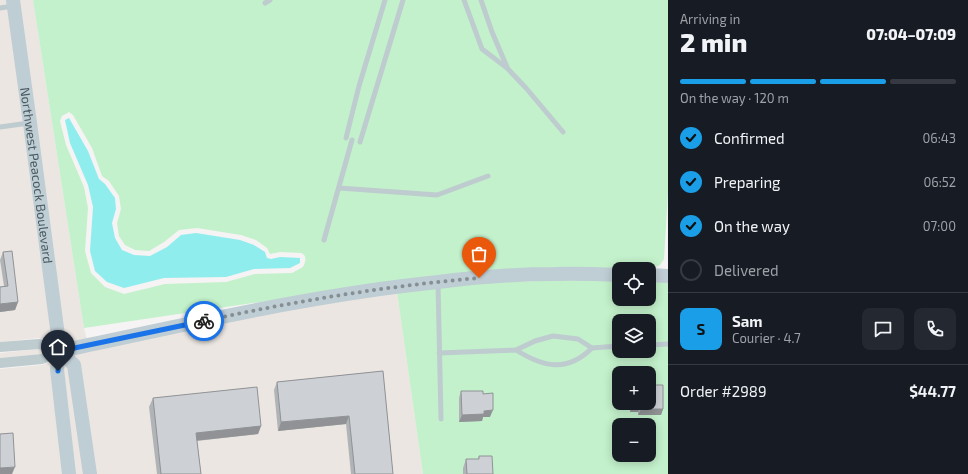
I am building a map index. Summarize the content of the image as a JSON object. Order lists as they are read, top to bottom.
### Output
{
  "streets": {
    "street": ["Northwest Peacock Boulevard"]
  },
  "page": {
    "heading": ["2 min", "Arriving in", "07:04–07:09"],
    "panel": [
      "Sam",
      "Courier · 4.7",
      "Order #2989",
      "$44.77"
    ],
    "bar": "On the way · 120 m",
    "list": [
      ["Confirmed", "06:43"],
      ["Preparing", "06:52"],
      ["On the way", "07:00"],
      "Delivered"
    ],
    "map_buttons": ["+", "−"],
    "round": "S"
  }
}
